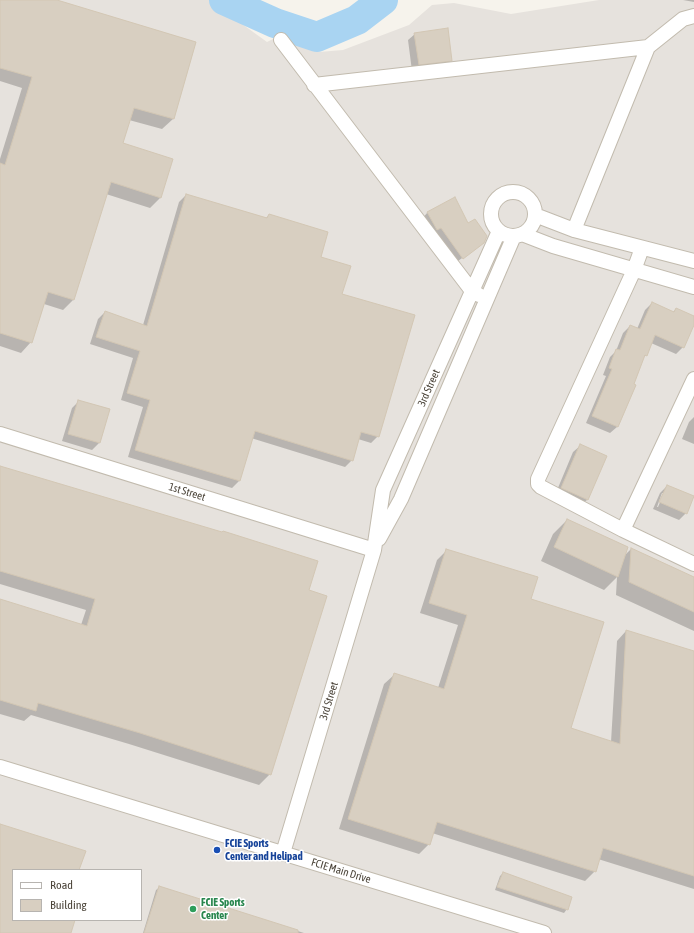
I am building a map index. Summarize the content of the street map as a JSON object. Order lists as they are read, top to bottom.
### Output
{
  "streets": {
    "street": ["3rd Street", "1st Street", "FCIE Main Drive"]
  },
  "crossings": [
    ["3rd Street", "1st Street"],
    ["3rd Street", "FCIE Main Drive"]
  ],
  "places": ["FCIE Sports Center and Helipad", "FCIE Sports Center"],
  "legend": ["Road", "Building"]
}
